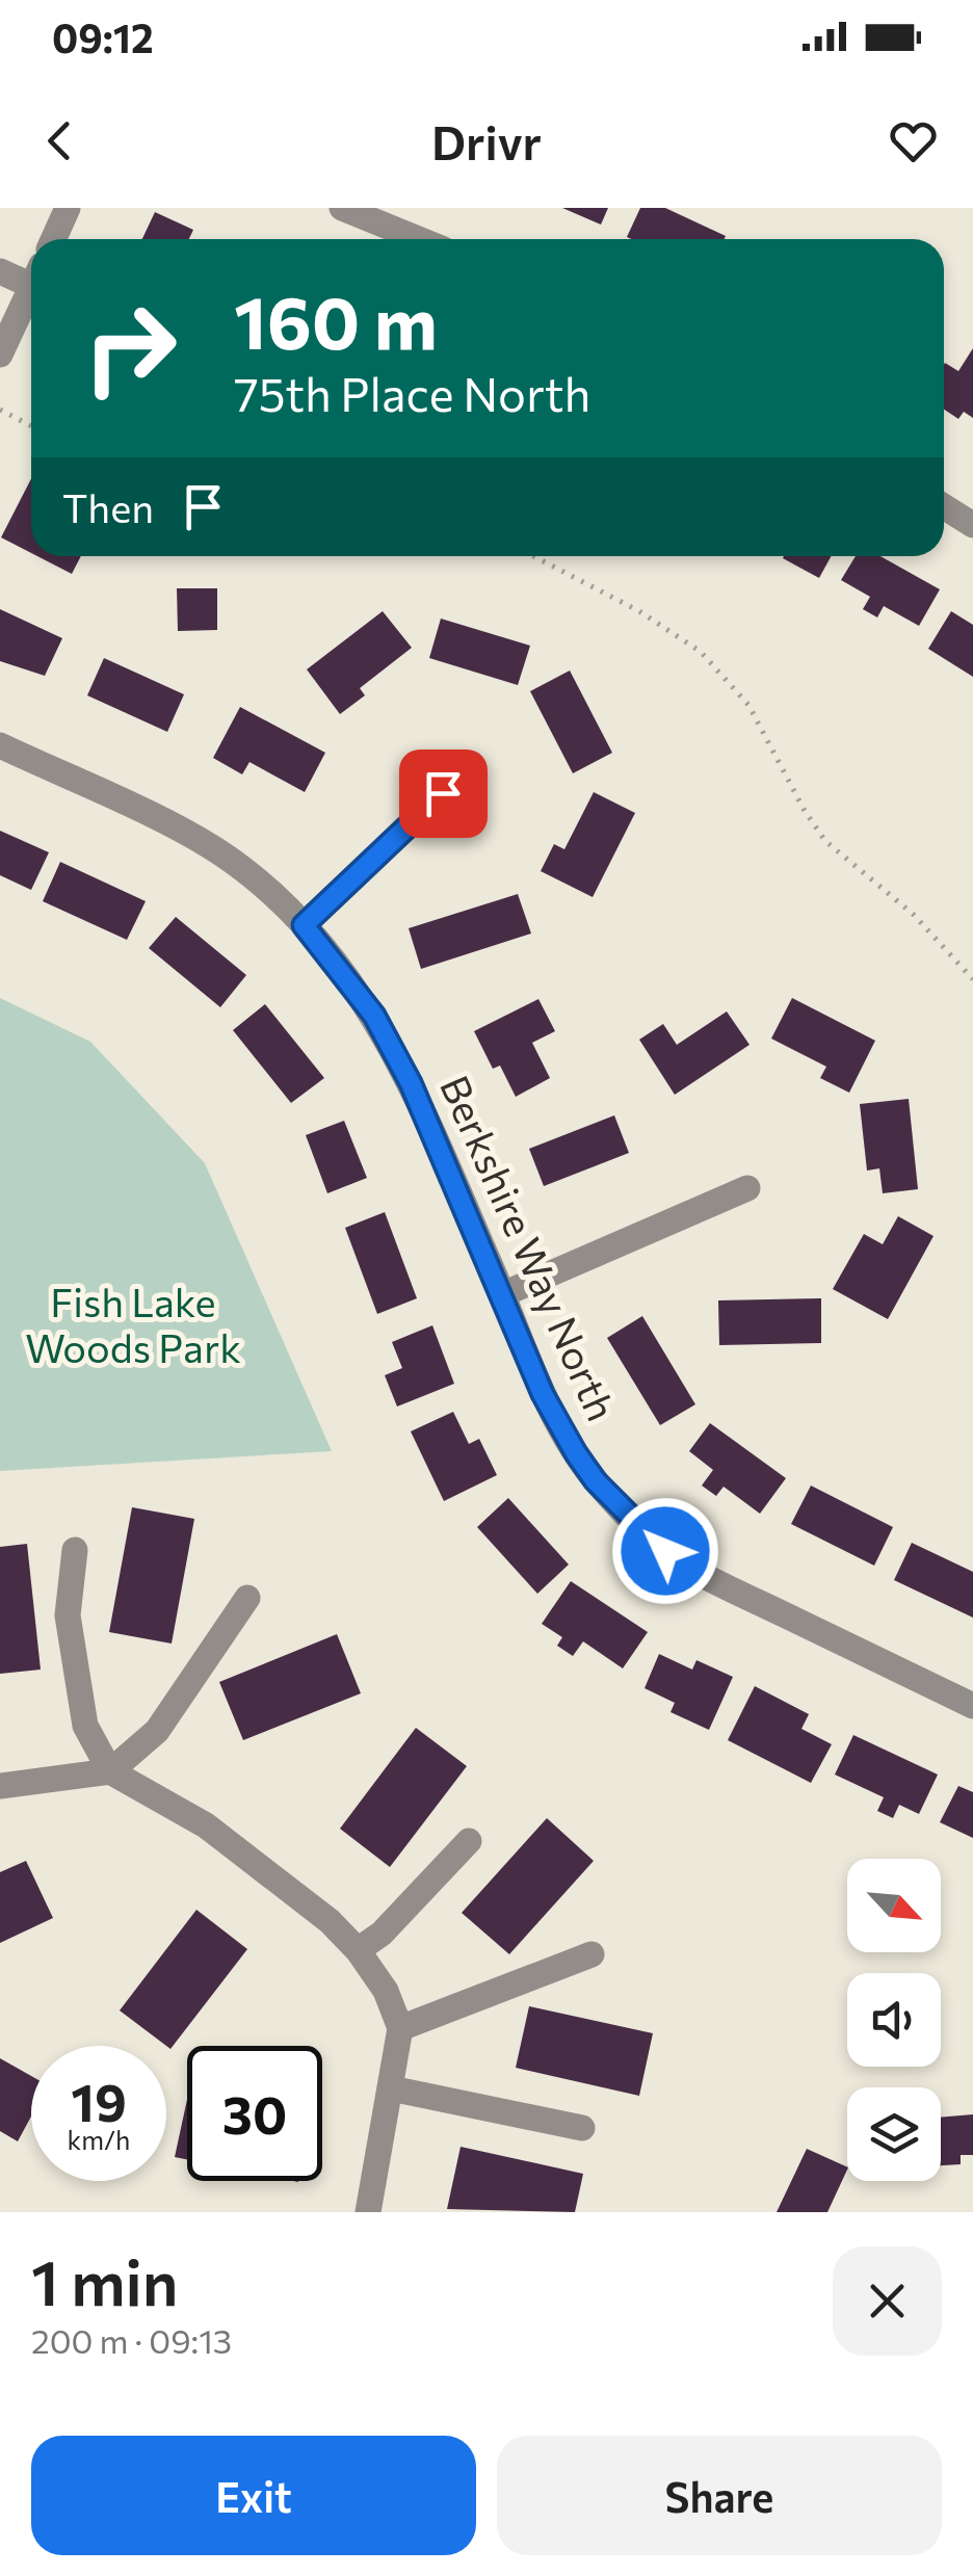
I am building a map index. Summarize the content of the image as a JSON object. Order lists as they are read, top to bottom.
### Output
{
  "streets": {
    "street": ["Berkshire Way North"]
  },
  "parks": ["Fish Lake Woods Park"],
  "north": "bottom right",
  "page": {
    "status": "09:12",
    "header": "Drivr",
    "turn": ["160 m", "75th Place North"],
    "then": "Then",
    "speed": "19 km/h",
    "limit": "30",
    "heading": ["1 min", "200 m · 09:13"],
    "buttons": ["Exit", "Share"]
  }
}
